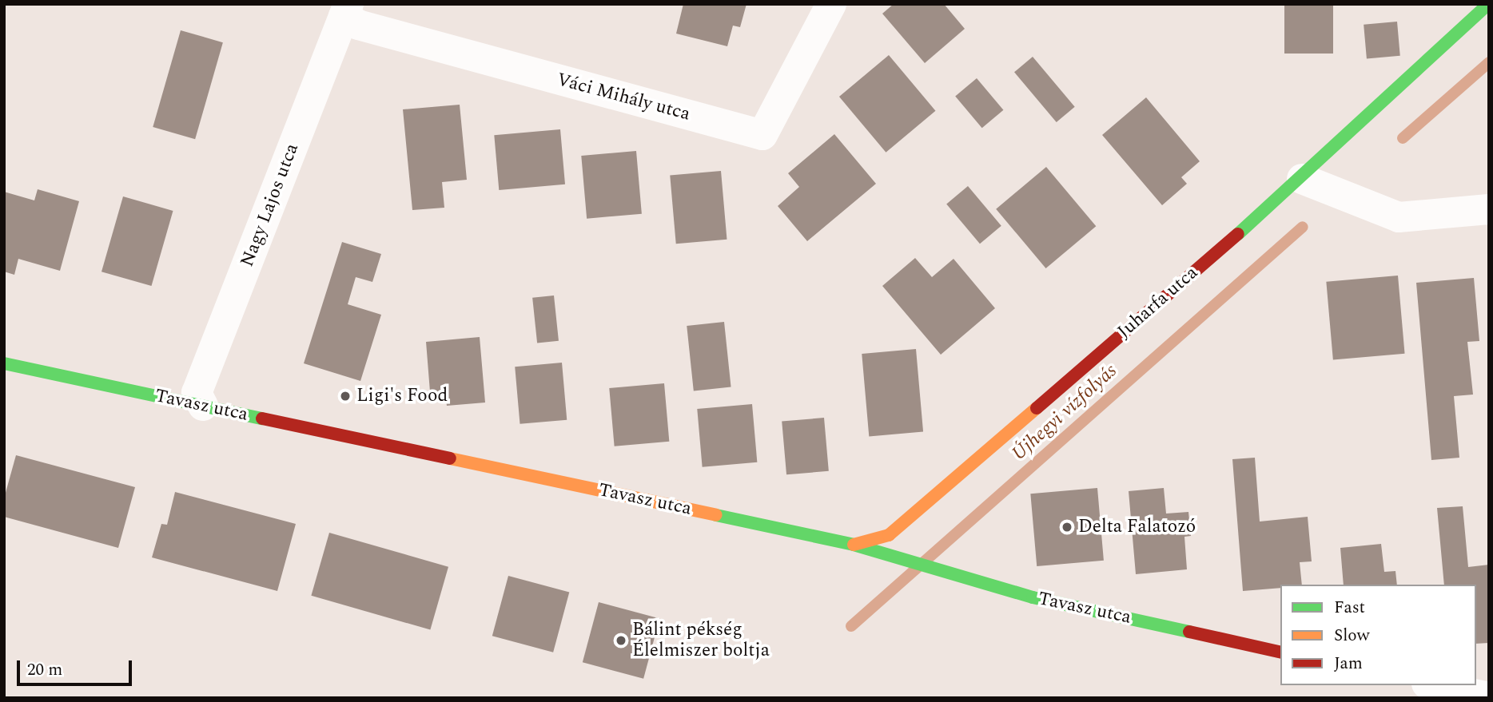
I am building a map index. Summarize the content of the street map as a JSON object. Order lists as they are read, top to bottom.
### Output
{
  "streets": {
    "street": [
      "Váci Mihály utca",
      "Nagy Lajos utca",
      "Juharfa utca",
      "Tavasz utca"
    ]
  },
  "crossings": [
    ["Váci Mihály utca", "Nagy Lajos utca"],
    ["Nagy Lajos utca", "Tavasz utca"],
    ["Juharfa utca", "Tavasz utca"]
  ],
  "water": ["Újhegyi vízfolyás"],
  "places": ["Ligi's Food", "Delta Falatozó", "Bálint pékség Élelmiszer boltja"],
  "legend": ["Fast", "Slow", "Jam"],
  "scale_bar": "20 m"
}
